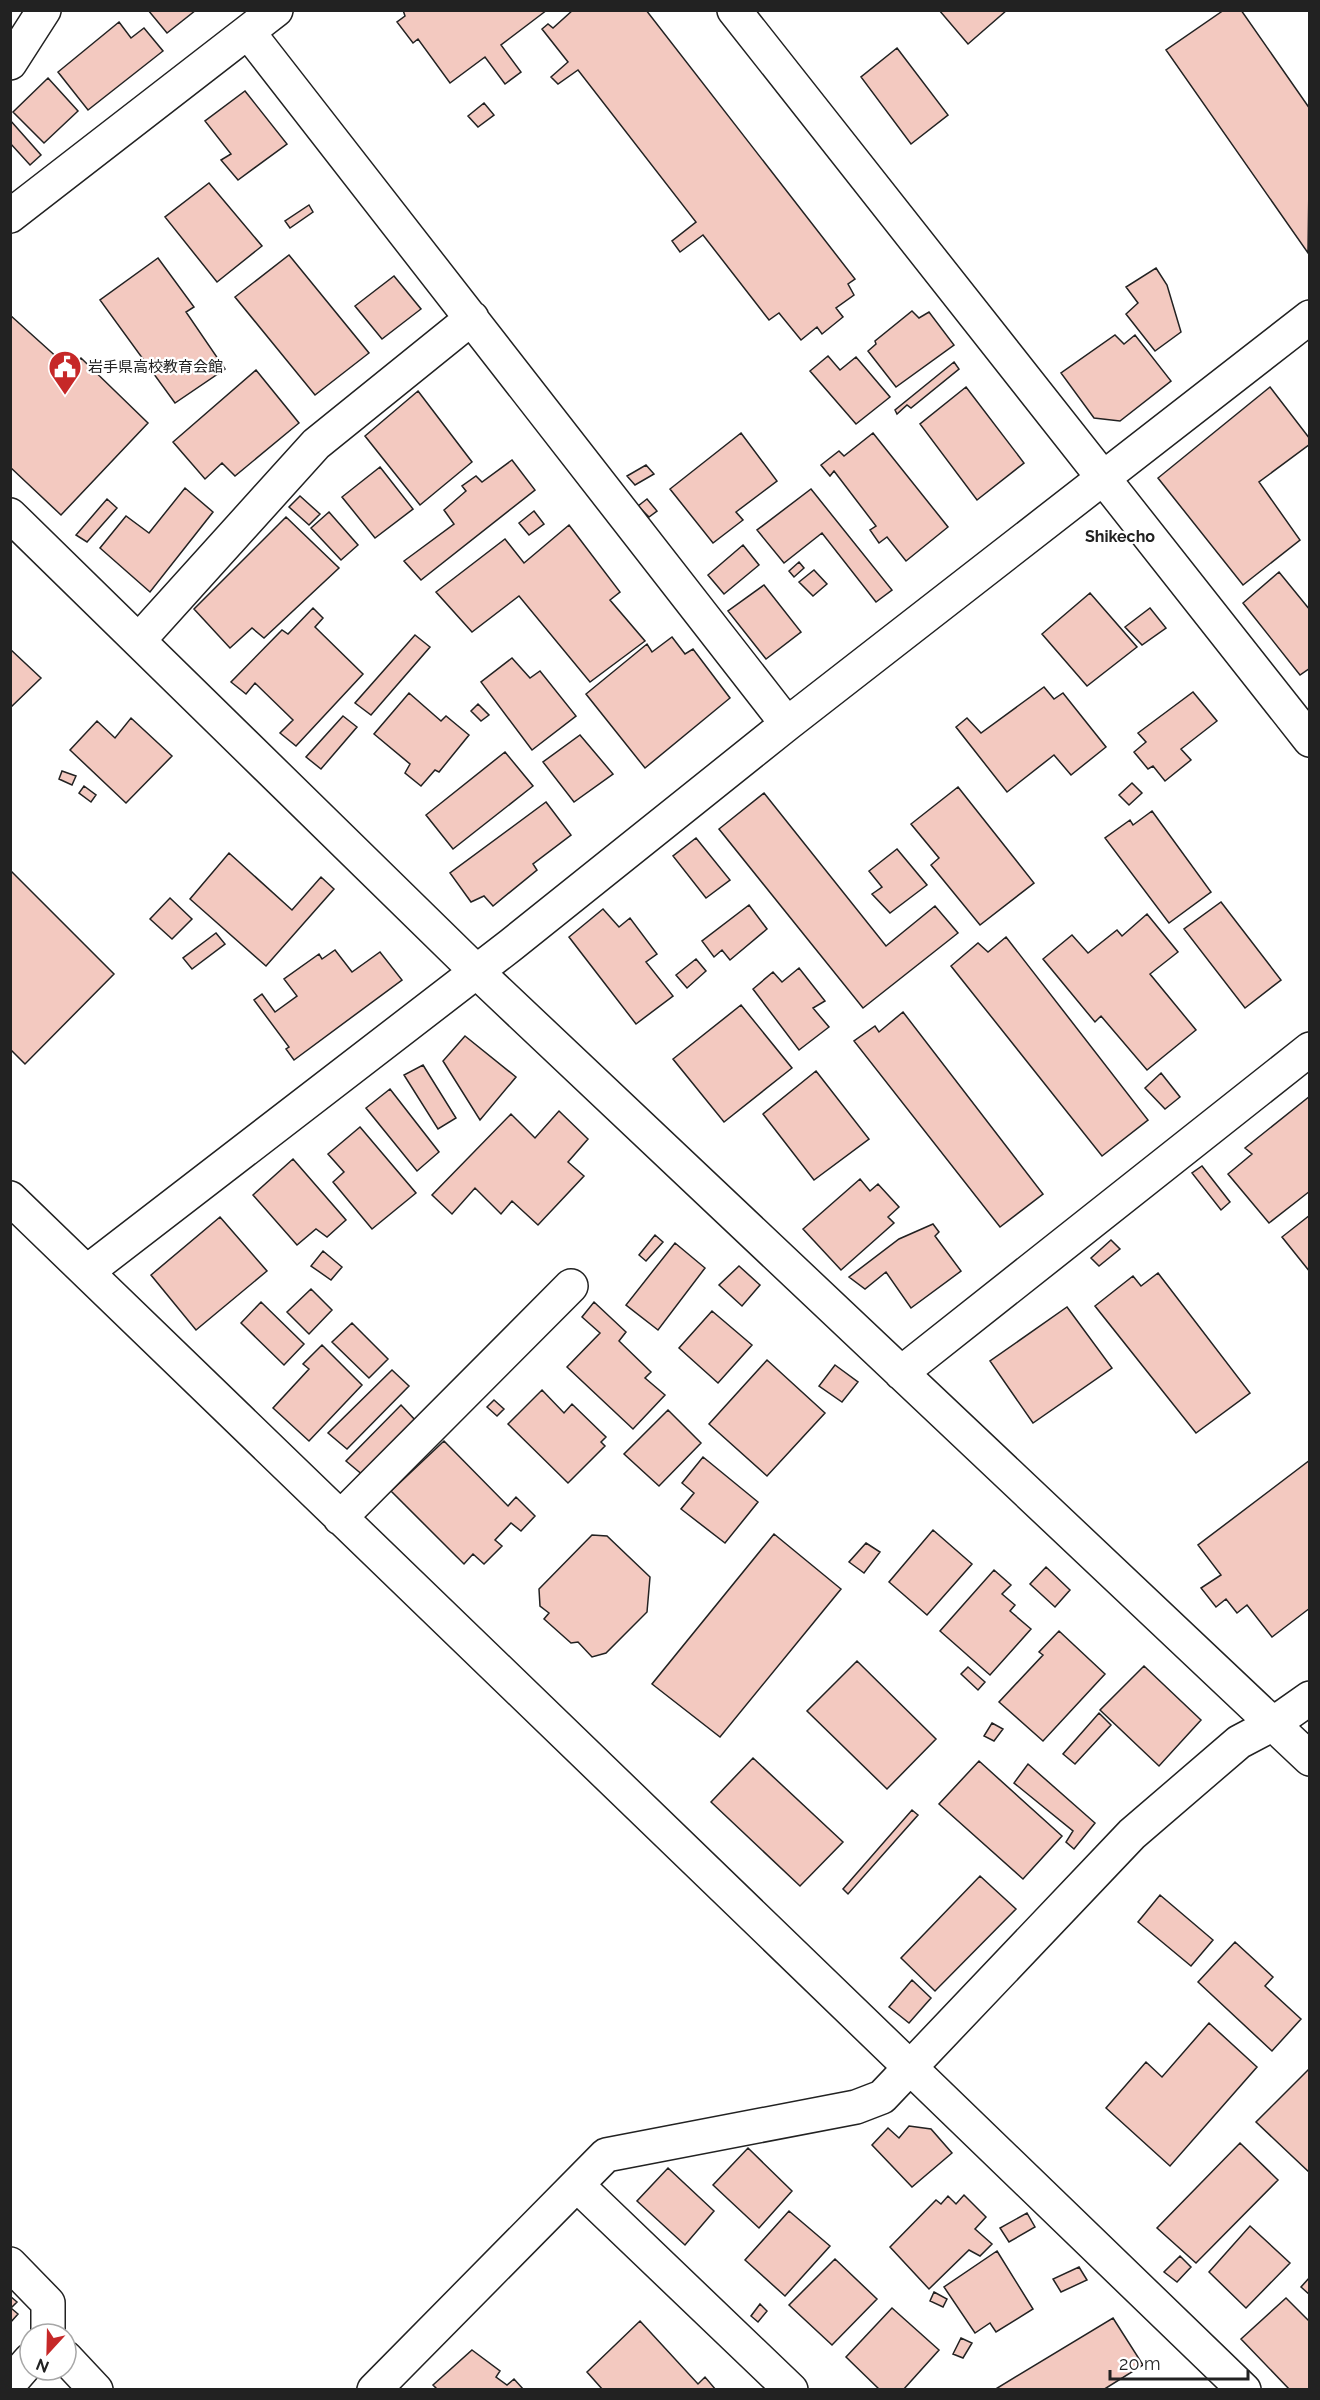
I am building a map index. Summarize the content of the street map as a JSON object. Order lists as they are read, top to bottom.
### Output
{
  "districts": ["Shikecho"],
  "places": {
    "public building": ["岩手県高校教育会館"]
  },
  "scale_bar": "20 m",
  "north": "bottom"
}
